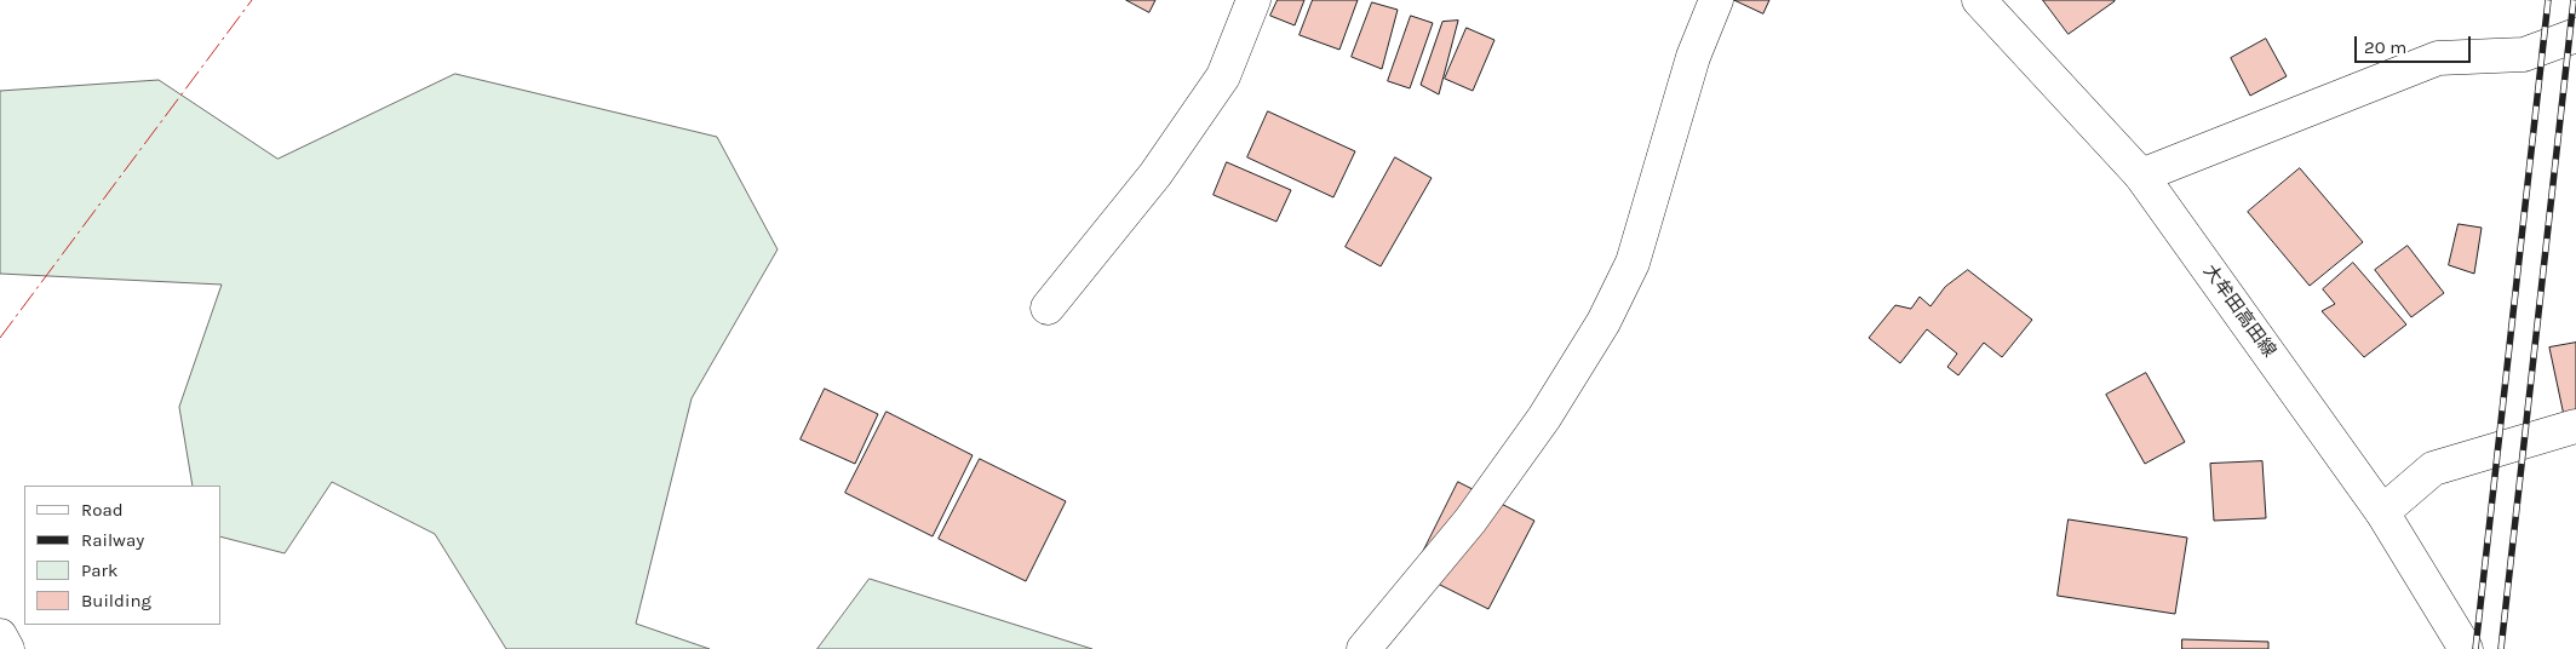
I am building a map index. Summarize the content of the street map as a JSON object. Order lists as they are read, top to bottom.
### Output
{
  "streets": {
    "street": ["大牟田高田線"]
  },
  "legend": [
    "Road",
    "Railway",
    "Park",
    "Building"
  ],
  "scale_bar": "20 m"
}
